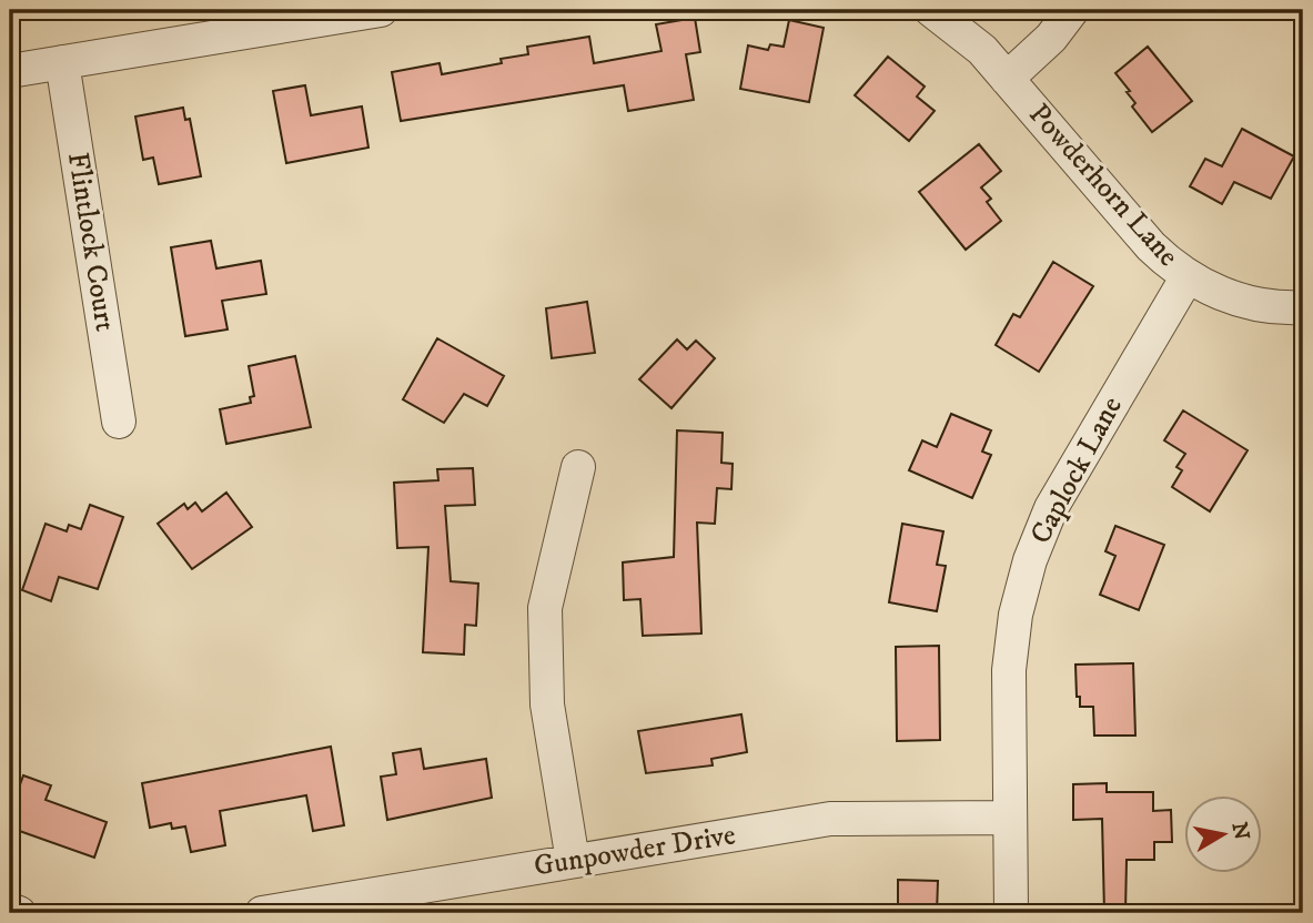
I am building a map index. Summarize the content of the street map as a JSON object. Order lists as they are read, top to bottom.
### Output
{
  "streets": {
    "street": [
      "Powderhorn Lane",
      "Flintlock Court",
      "Caplock Lane",
      "Gunpowder Drive"
    ]
  },
  "crossings": [
    ["Powderhorn Lane", "Caplock Lane"],
    ["Caplock Lane", "Gunpowder Drive"]
  ],
  "north": "right"
}
